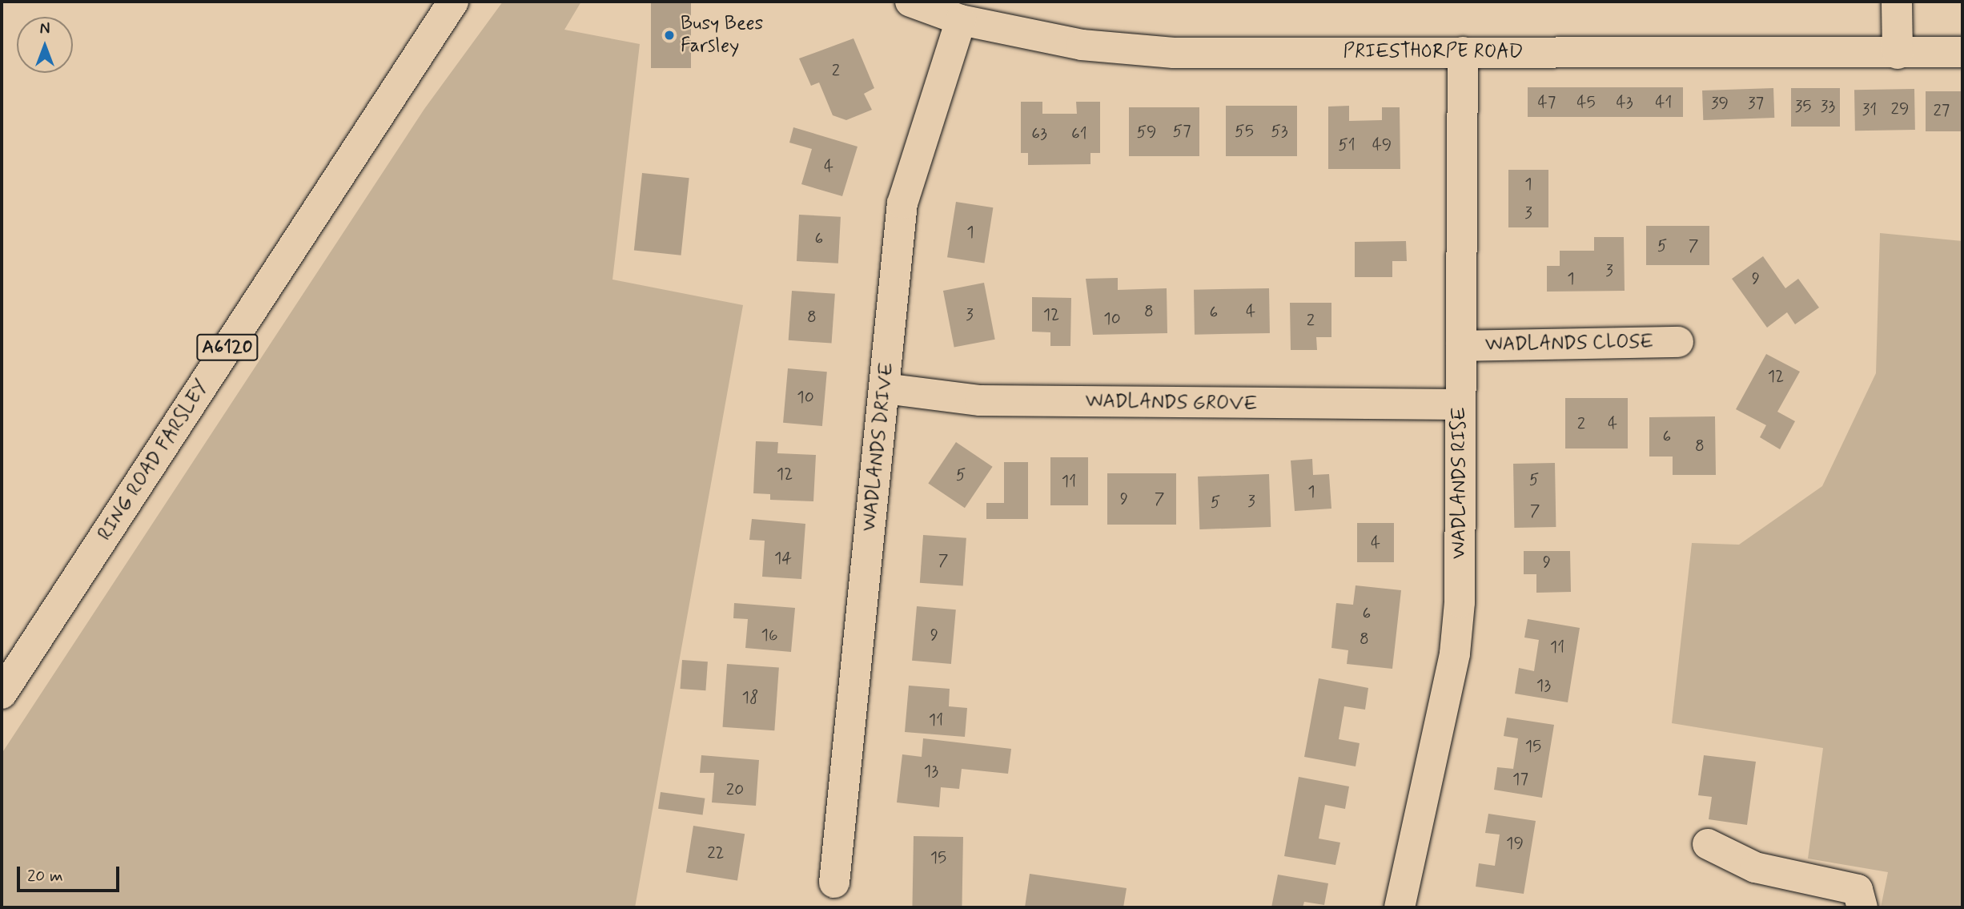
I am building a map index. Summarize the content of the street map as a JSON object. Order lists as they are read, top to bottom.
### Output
{
  "streets": {
    "main road": [
      "PRIESTHORPE ROAD",
      "WADLANDS CLOSE",
      "A6120",
      "WADLANDS GROVE",
      "WADLANDS DRIVE",
      "RING ROAD FARSLEY",
      "WADLANDS RISE"
    ]
  },
  "crossings": [
    ["PRIESTHORPE ROAD", "WADLANDS DRIVE"],
    ["PRIESTHORPE ROAD", "WADLANDS RISE"],
    ["WADLANDS CLOSE", "WADLANDS RISE"],
    ["WADLANDS GROVE", "WADLANDS DRIVE"],
    ["WADLANDS GROVE", "WADLANDS RISE"]
  ],
  "places": ["Busy Bees Farsley"],
  "house_numbers": [
    "2",
    "47",
    "45",
    "43",
    "41",
    "39",
    "37",
    "35",
    "33",
    "29",
    "31",
    "27",
    "57",
    "55",
    "53",
    "59",
    "63",
    "61",
    "51",
    "49",
    "4",
    "1",
    "3",
    "1",
    "6",
    "5",
    "7",
    "3",
    "1",
    "9",
    "8",
    "4",
    "6",
    "3",
    "12",
    "8",
    "10",
    "2",
    "12",
    "10",
    "2",
    "4",
    "6",
    "8",
    "12",
    "5",
    "5",
    "11",
    "1",
    "9",
    "7",
    "3",
    "5",
    "7",
    "4",
    "14",
    "7",
    "9",
    "6",
    "16",
    "9",
    "8",
    "11",
    "13",
    "18",
    "11",
    "15",
    "13",
    "17",
    "20",
    "19",
    "22",
    "15"
  ],
  "scale_bar": "20 m",
  "north": "top"
}
